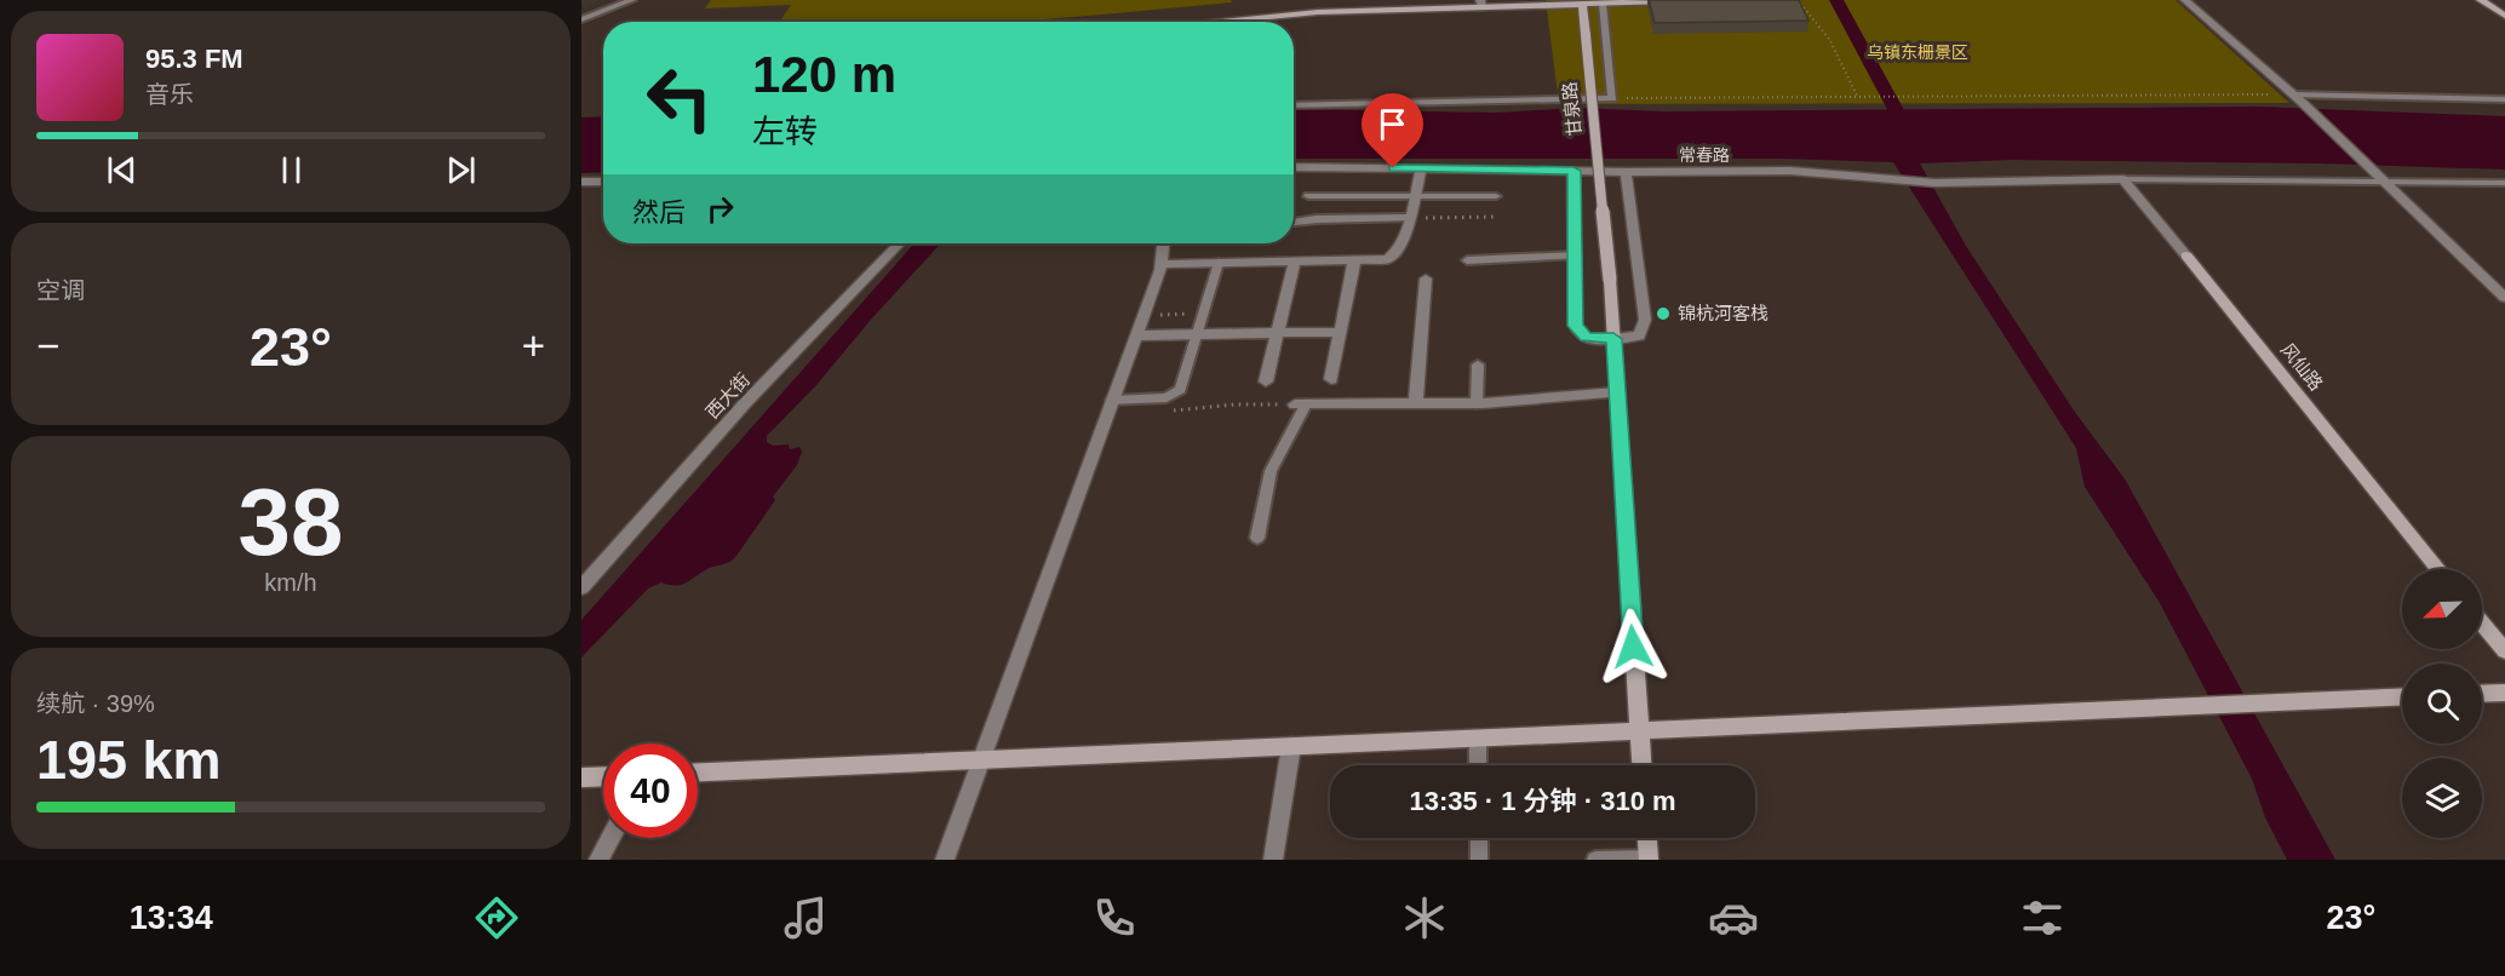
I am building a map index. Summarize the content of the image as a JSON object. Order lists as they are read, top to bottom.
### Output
{
  "streets": {
    "street": [
      "甘泉路",
      "常春路",
      "风仙路",
      "西大街"
    ]
  },
  "crossings": [
    ["常春路", "风仙路"]
  ],
  "parks": ["乌镇东栅景区"],
  "places": ["锦杭河客栈"],
  "north": "bottom left",
  "page": {
    "turn": ["120 m", "左转"],
    "song": ["95.3 FM", "音乐"],
    "then": "然后",
    "tile": [
      "空调",
      ["38", "km/h"],
      ["续航 · 39%", "195 km"]
    ],
    "heat": ["−", "23°", "+"],
    "limit": "40",
    "trip": "13:35 · 1 分钟 · 310 m",
    "tabs": ["13:34", "23°"]
  }
}
